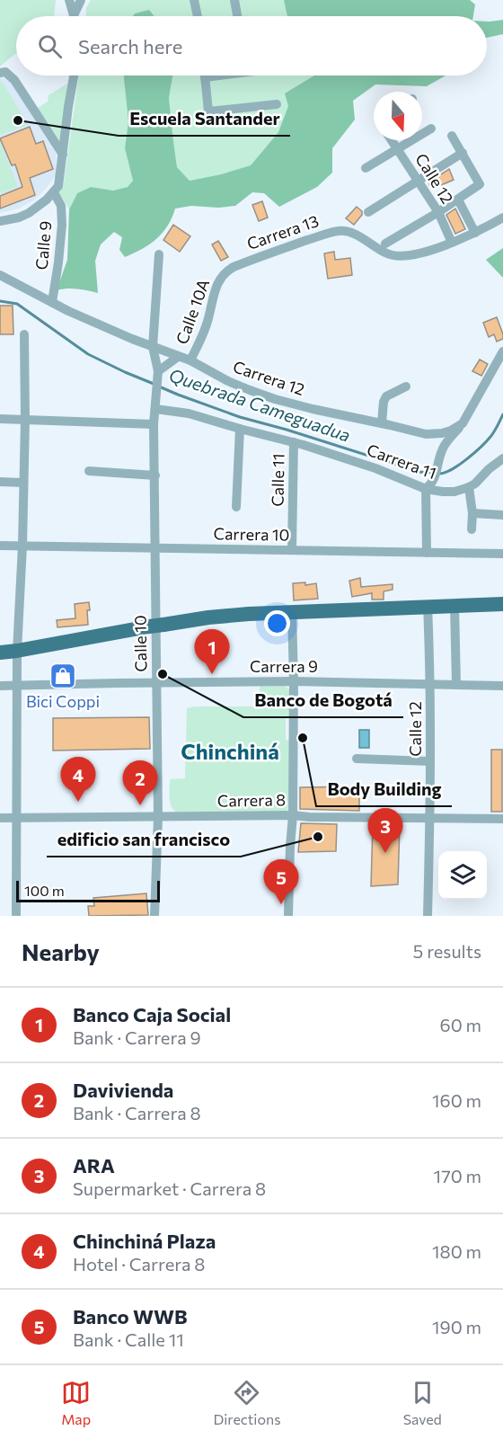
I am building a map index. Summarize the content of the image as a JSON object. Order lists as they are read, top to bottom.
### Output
{
  "streets": {
    "street": [
      "Calle 12",
      "Carrera 13",
      "Calle 9",
      "Calle 10A",
      "Carrera 12",
      "Carrera 11",
      "Calle 11",
      "Carrera 10",
      "Calle 10",
      "Carrera 9",
      "Carrera 8"
    ]
  },
  "crossings": [
    ["Calle 12", "Carrera 13"],
    ["Calle 12", "Carrera 9"],
    ["Calle 12", "Carrera 8"],
    ["Carrera 13", "Calle 10A"],
    ["Calle 9", "Carrera 12"],
    ["Calle 10A", "Carrera 12"],
    ["Carrera 12", "Calle 10"],
    ["Carrera 11", "Calle 11"],
    ["Carrera 11", "Calle 10"],
    ["Calle 11", "Carrera 10"],
    ["Carrera 10", "Calle 10"],
    ["Calle 10", "Carrera 9"],
    ["Calle 10", "Carrera 8"]
  ],
  "districts": ["Chinchiná"],
  "water": ["Quebrada Cameguadua"],
  "places": {
    "other": [
      "Escuela Santander",
      "Banco de Bogotá",
      "Body Building",
      "edificio san francisco"
    ],
    "shop": ["Bici Coppi"]
  },
  "scale_bar": "100 m",
  "north": "bottom",
  "page": {
    "search": "Search here",
    "pins": [
      "1",
      "4",
      "2",
      "3",
      "5"
    ],
    "scale": "100 m",
    "heading": ["Nearby", "5 results"],
    "list": [
      {
        "mark": "1",
        "name": "Banco Caja Social",
        "note": "Bank · Carrera 9",
        "value": "60 m"
      },
      {
        "mark": "2",
        "name": "Davivienda",
        "note": "Bank · Carrera 8",
        "value": "160 m"
      },
      {
        "mark": "3",
        "name": "ARA",
        "note": "Supermarket · Carrera 8",
        "value": "170 m"
      },
      {
        "mark": "4",
        "name": "Chinchiná Plaza",
        "note": "Hotel · Carrera 8",
        "value": "180 m"
      },
      {
        "mark": "5",
        "name": "Banco WWB",
        "note": "Bank · Calle 11",
        "value": "190 m"
      }
    ],
    "nav": ["Map", "Directions", "Saved"]
  }
}
